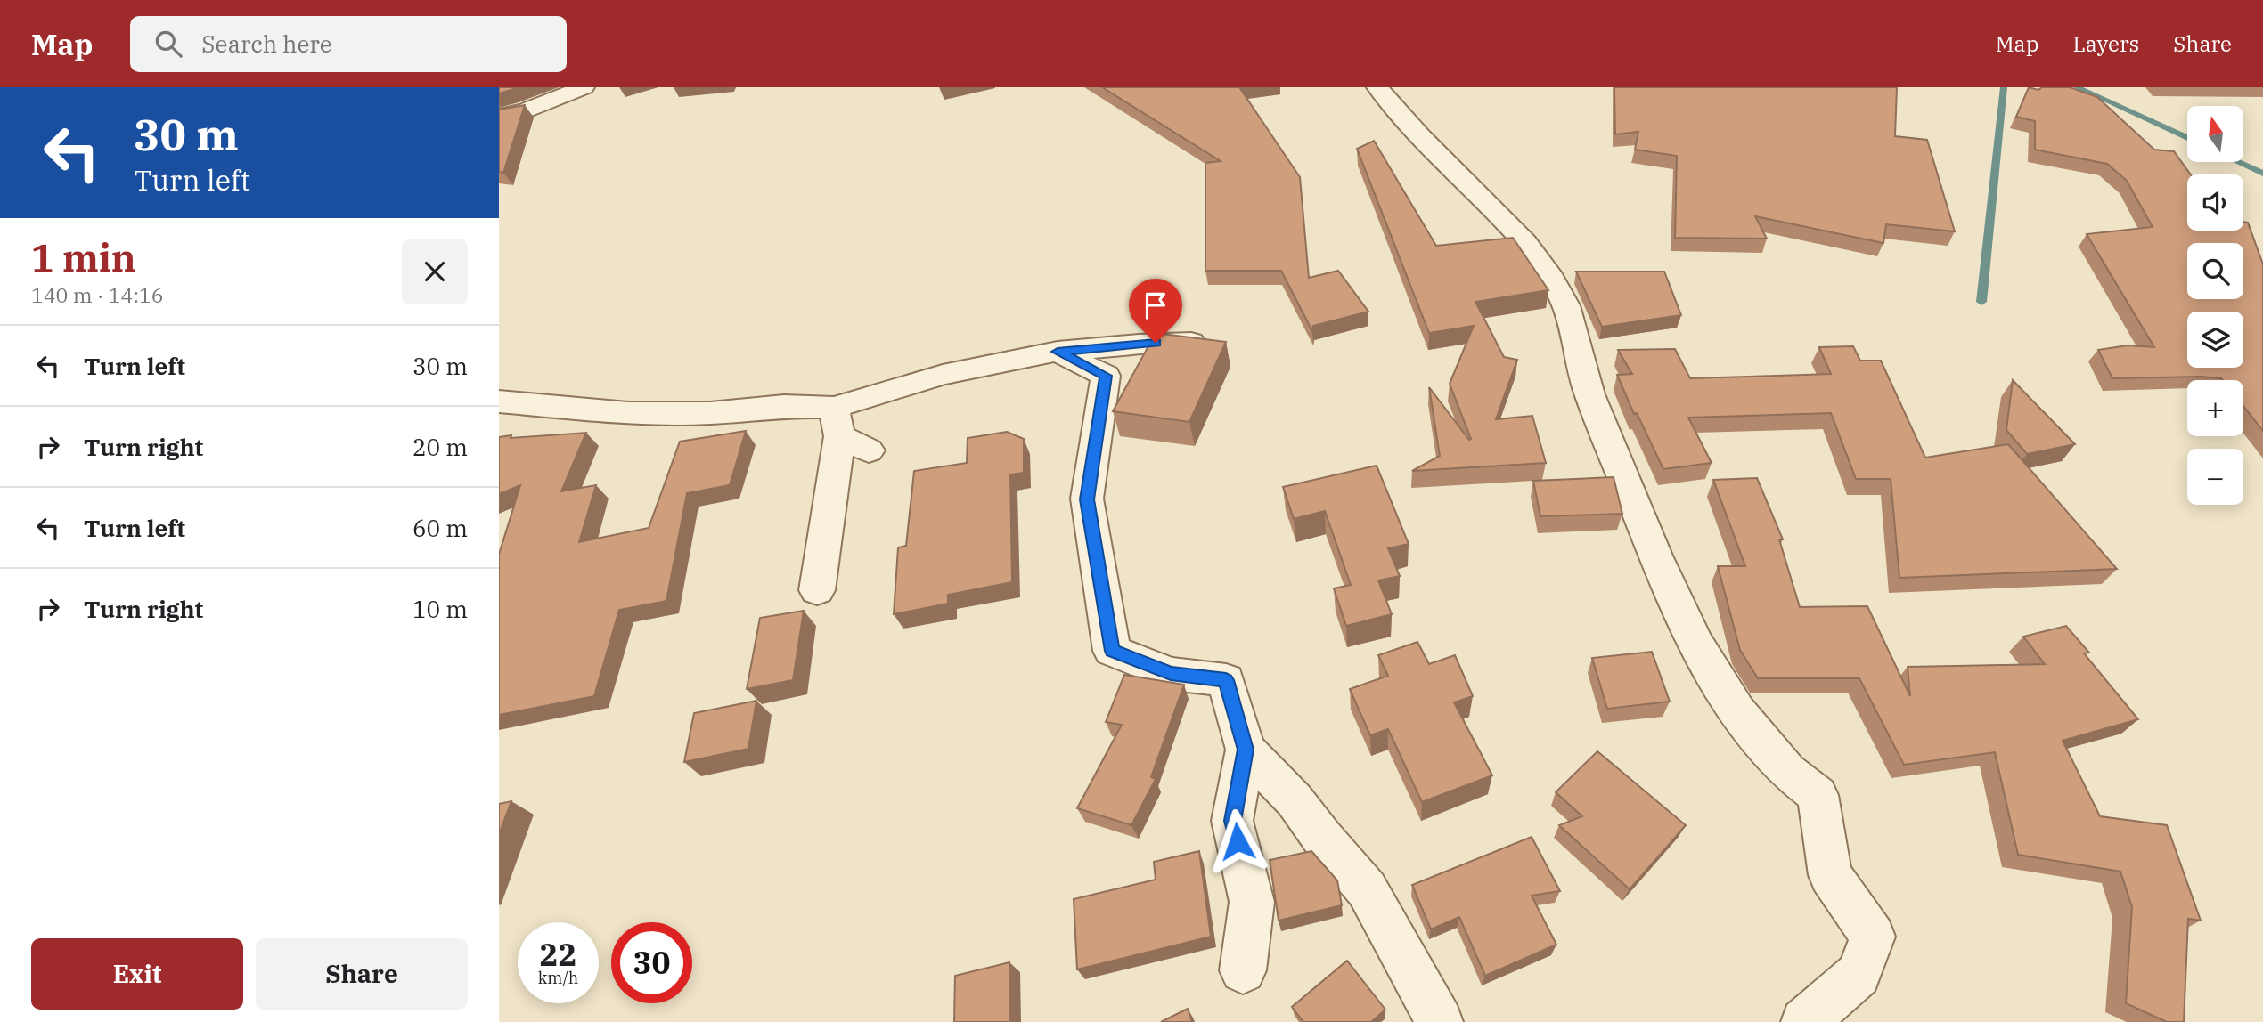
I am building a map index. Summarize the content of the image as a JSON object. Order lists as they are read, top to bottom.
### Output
{
  "north": "top",
  "page": {
    "header": "Map",
    "search": "Search here",
    "nav": ["Map", "Layers", "Share"],
    "turn": ["30 m", "Turn left"],
    "map_buttons": ["+", "−"],
    "heading": ["1 min", "140 m · 14:16"],
    "list": [
      {
        "name": "Turn left",
        "value": "30 m"
      },
      {
        "name": "Turn right",
        "value": "20 m"
      },
      {
        "name": "Turn left",
        "value": "60 m"
      },
      {
        "name": "Turn right",
        "value": "10 m"
      }
    ],
    "speed": "22 km/h",
    "limit": "30",
    "buttons": ["Exit", "Share"]
  }
}
